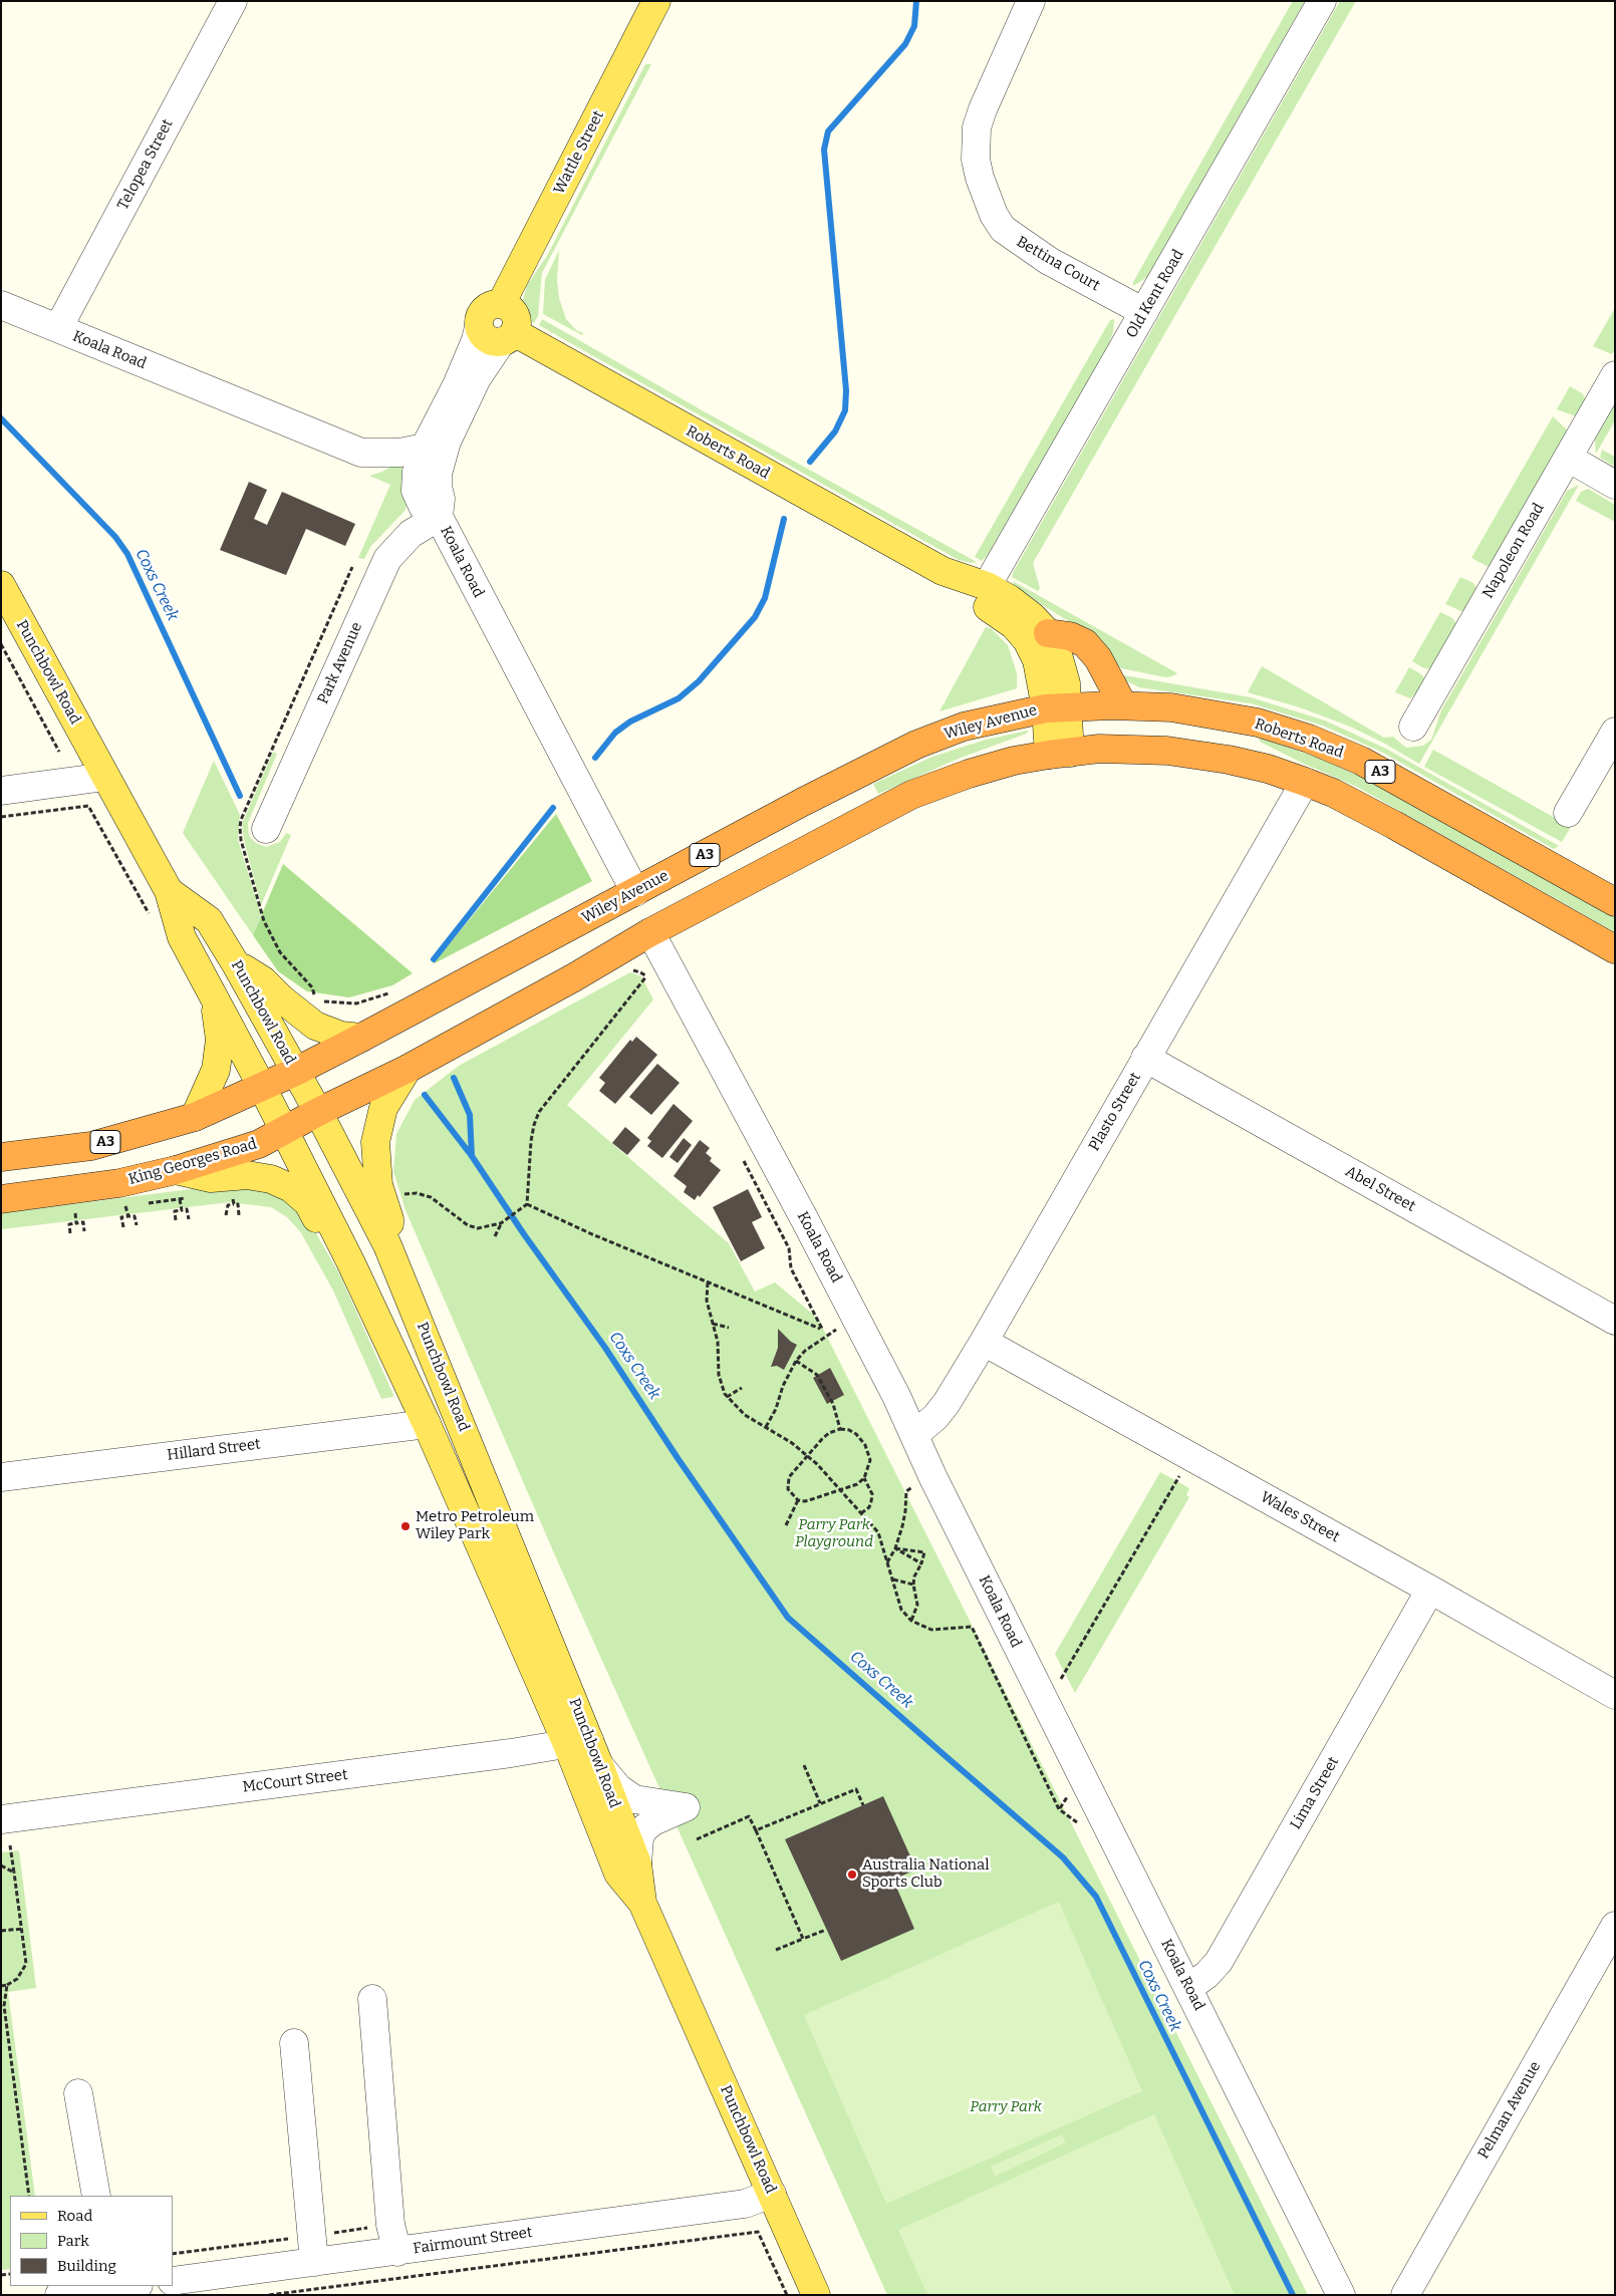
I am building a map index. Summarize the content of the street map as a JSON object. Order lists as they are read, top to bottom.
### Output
{
  "streets": {
    "highway": [
      "Roberts Road",
      "Wiley Avenue",
      "A3",
      "King Georges Road"
    ],
    "main road": ["Wattle Street", "Punchbowl Road"],
    "street": [
      "Telopea Street",
      "Bettina Court",
      "Old Kent Road",
      "Koala Road",
      "Napoleon Road",
      "Park Avenue",
      "Plasto Street",
      "Abel Street",
      "Hillard Street",
      "Wales Street",
      "McCourt Street",
      "Lima Street",
      "Pelman Avenue",
      "Fairmount Street"
    ]
  },
  "crossings": [
    ["Wattle Street", "Roberts Road"],
    ["Telopea Street", "Koala Road"],
    ["Bettina Court", "Old Kent Road"],
    ["Old Kent Road", "Roberts Road"],
    ["Koala Road", "Park Avenue"],
    ["Koala Road", "Wiley Avenue"],
    ["Koala Road", "Plasto Street"],
    ["Koala Road", "Lima Street"],
    ["Roberts Road", "Wiley Avenue"],
    ["Punchbowl Road", "Wiley Avenue"],
    ["Punchbowl Road", "A3"],
    ["Punchbowl Road", "King Georges Road"],
    ["Punchbowl Road", "Hillard Street"],
    ["Punchbowl Road", "McCourt Street"],
    ["Punchbowl Road", "Fairmount Street"],
    ["Wiley Avenue", "A3"],
    ["Plasto Street", "Abel Street"],
    ["Plasto Street", "Wales Street"],
    ["Wales Street", "Lima Street"]
  ],
  "water": ["Coxs Creek"],
  "parks": ["Parry Park Playground", "Parry Park"],
  "places": ["Metro Petroleum Wiley Park", "Australia National Sports Club"],
  "legend": ["Road", "Park", "Building"]
}
